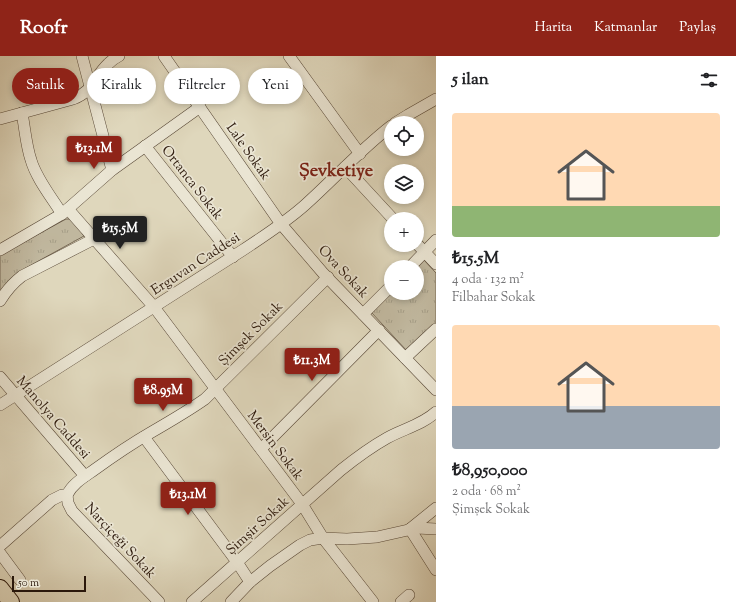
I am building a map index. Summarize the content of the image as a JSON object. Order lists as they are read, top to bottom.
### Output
{
  "streets": {
    "street": [
      "Lale Sokak",
      "Ortanca Sokak",
      "Erguvan Caddesi",
      "Ova Sokak",
      "Şimşek Sokak",
      "Manolya Caddesi",
      "Mersin Sokak",
      "Şimşir Sokak",
      "Narçiçeği Sokak"
    ]
  },
  "crossings": [
    ["Lale Sokak", "Erguvan Caddesi"],
    ["Lale Sokak", "Ova Sokak"],
    ["Ortanca Sokak", "Erguvan Caddesi"],
    ["Erguvan Caddesi", "Ova Sokak"],
    ["Erguvan Caddesi", "Manolya Caddesi"],
    ["Erguvan Caddesi", "Mersin Sokak"],
    ["Ova Sokak", "Şimşek Sokak"],
    ["Şimşek Sokak", "Manolya Caddesi"],
    ["Şimşek Sokak", "Mersin Sokak"],
    ["Şimşek Sokak", "Narçiçeği Sokak"],
    ["Mersin Sokak", "Şimşir Sokak"]
  ],
  "districts": ["Şevketiye"],
  "scale_bar": "50 m",
  "page": {
    "header": "Roofr",
    "nav": ["Harita", "Katmanlar", "Paylaş"],
    "heading": "5 ilan",
    "chip": [
      "Satılık",
      "Kiralık",
      "Filtreler",
      "Yeni"
    ],
    "list": [
      {
        "name": "₺15.5M",
        "note": "4 oda · 132 m² · Filbahar Sokak"
      },
      {
        "name": "₺8,950,000",
        "note": "2 oda · 68 m² · Şimşek Sokak"
      }
    ],
    "map_buttons": ["+", "−"],
    "price": [
      "₺13.1M",
      "₺15.5M",
      "₺11.3M",
      "₺8.95M",
      "₺13.1M"
    ],
    "scale": "50 m"
  }
}
